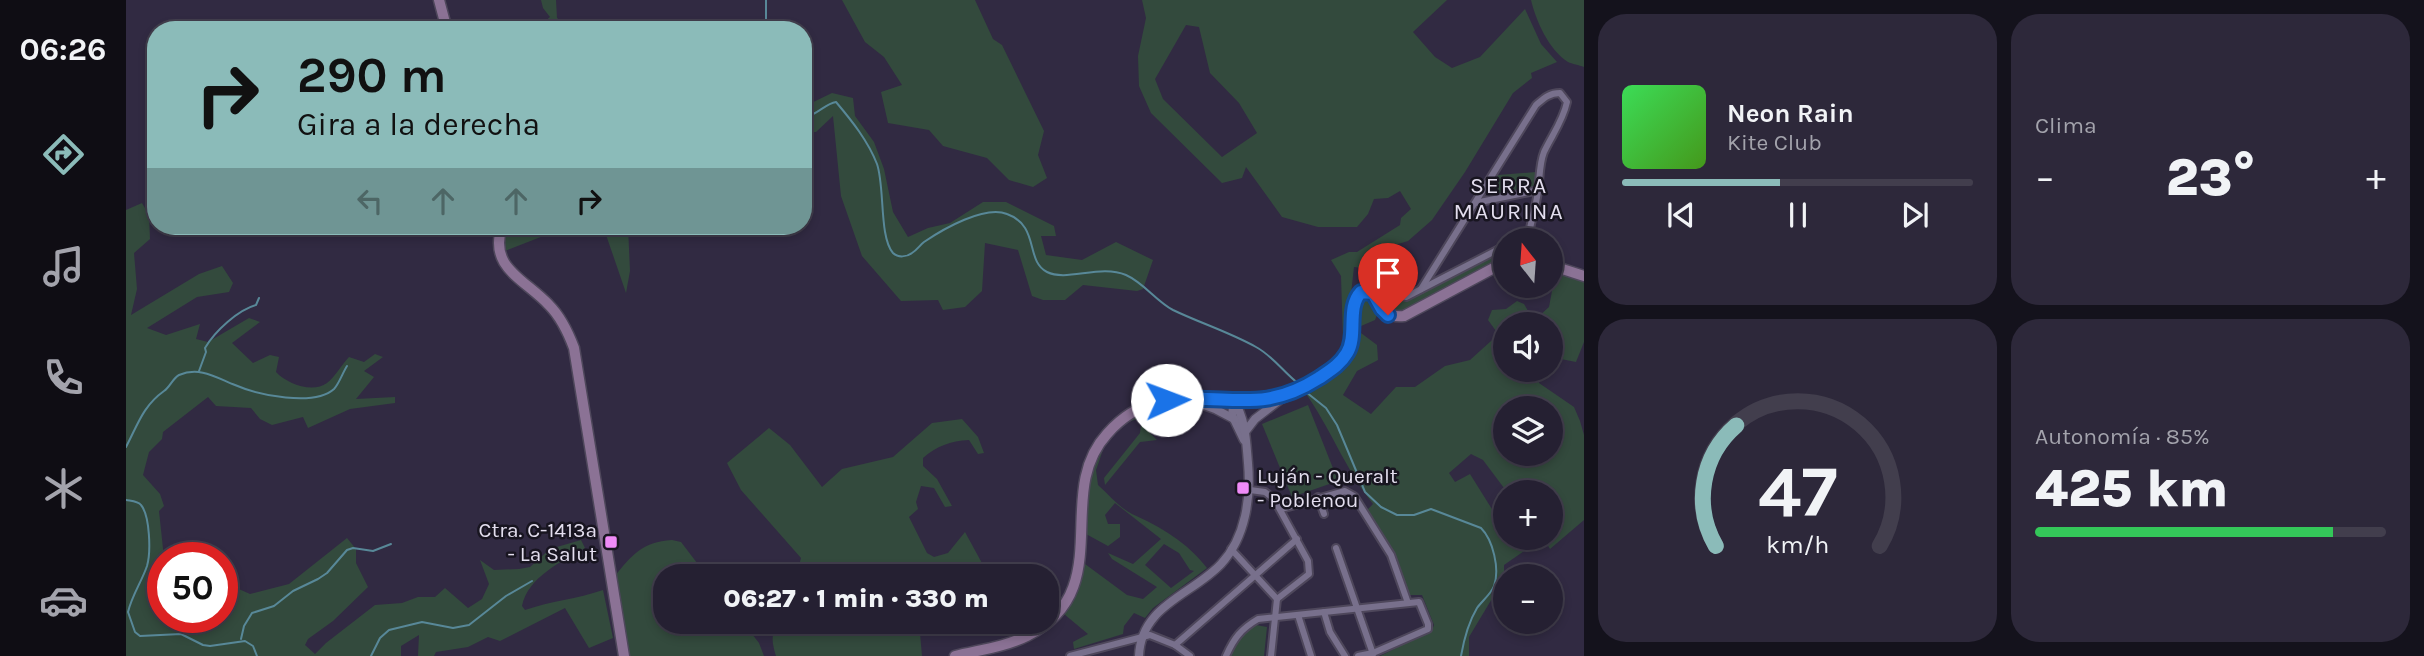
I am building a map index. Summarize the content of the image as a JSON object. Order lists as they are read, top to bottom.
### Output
{
  "districts": ["SERRA MAURINA"],
  "places": {
    "transit": ["Luján - Queralt - Poblenou", "Ctra. C-1413a - La Salut"]
  },
  "north": "top",
  "page": {
    "tabs": "06:26",
    "tile": [
      "Clima",
      ["Autonomía · 85%", "425 km"]
    ],
    "turn": ["290 m", "Gira a la derecha"],
    "song": ["Neon Rain", "Kite Club"],
    "heat": ["−", "23°", "+"],
    "map_buttons": ["+", "−"],
    "limit": "50",
    "trip": "06:27 · 1 min · 330 m",
    "gauge": ["47", "km/h"]
  }
}
